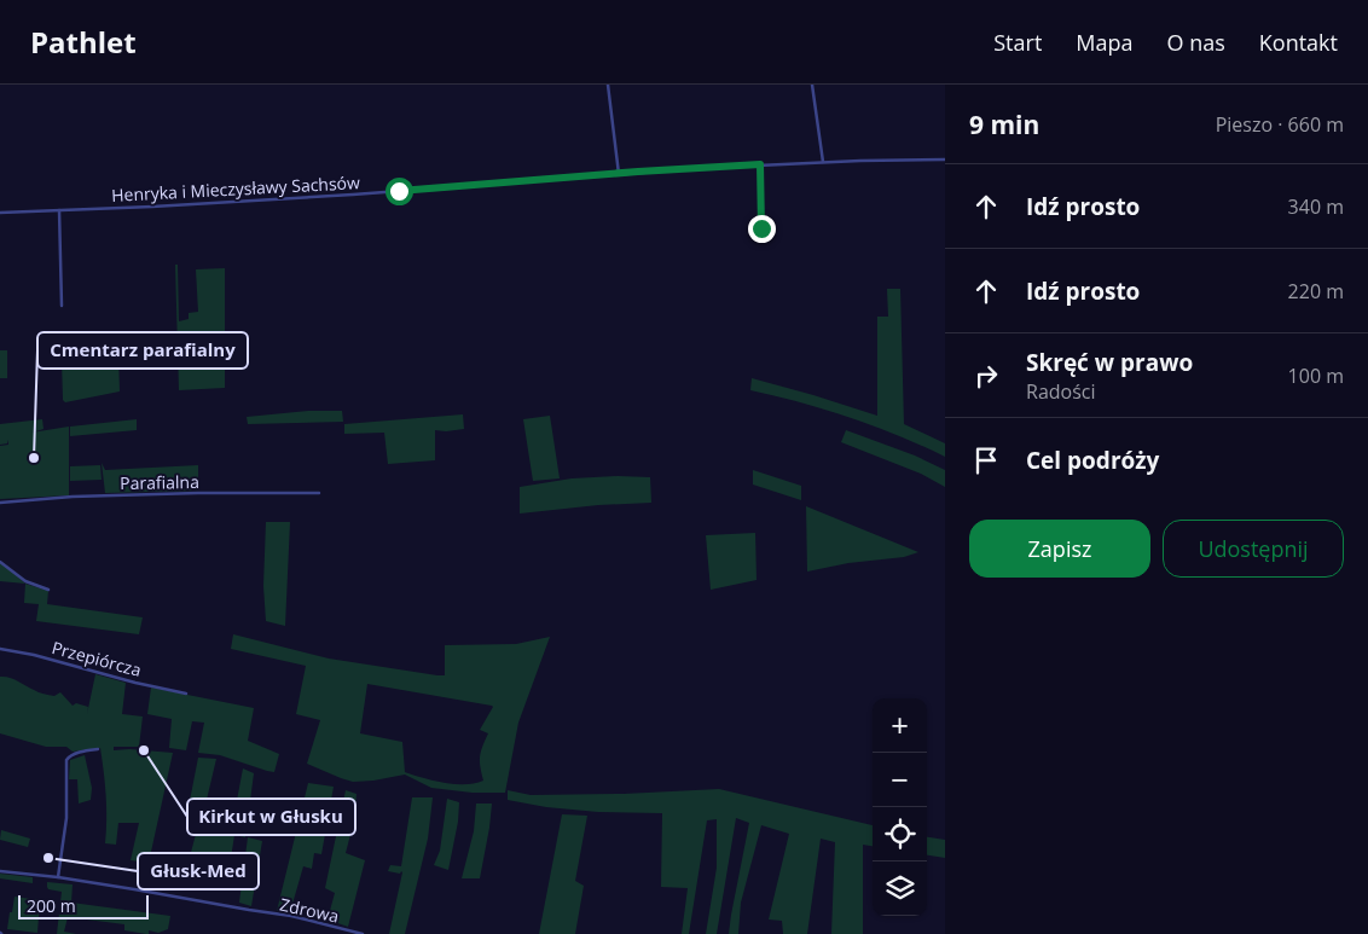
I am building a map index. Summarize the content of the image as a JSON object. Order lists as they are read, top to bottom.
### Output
{
  "streets": {
    "street": [
      "Henryka i Mieczysławy Sachsów",
      "Parafialna",
      "Przepiórcza",
      "Zdrowa"
    ]
  },
  "places": ["Cmentarz parafialny", "Kirkut w Głusku", "Głusk-Med"],
  "scale_bar": "200 m",
  "page": {
    "header": "Pathlet",
    "nav": [
      "Start",
      "Mapa",
      "O nas",
      "Kontakt"
    ],
    "heading": ["9 min", "Pieszo · 660 m"],
    "list": [
      ["Idź prosto", "340 m"],
      ["Idź prosto", "220 m"],
      ["Skręć w prawo", "Radości", "100 m"],
      "Cel podróży"
    ],
    "buttons": ["Zapisz", "Udostępnij"],
    "map_buttons": ["+", "−"],
    "scale": "200 m"
  }
}
